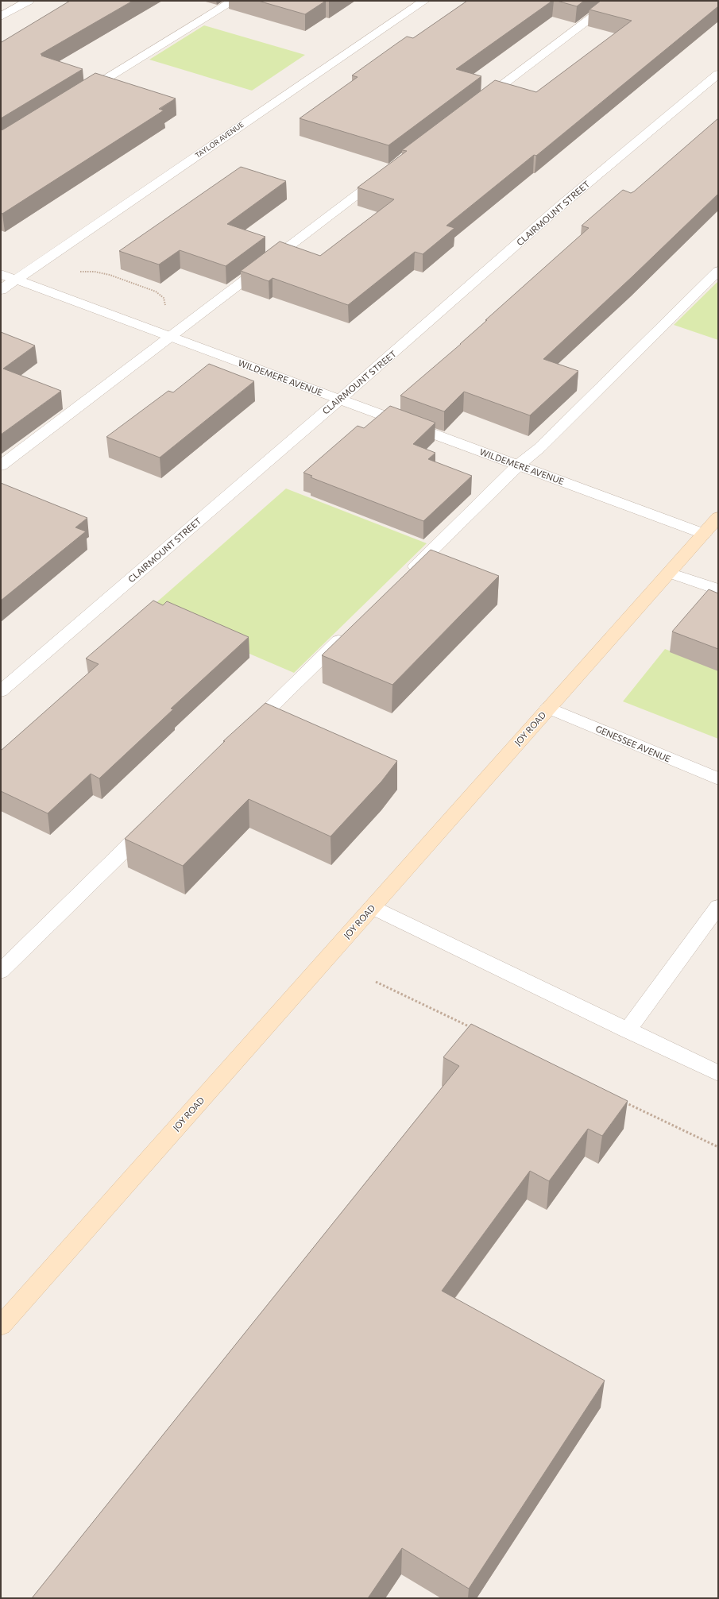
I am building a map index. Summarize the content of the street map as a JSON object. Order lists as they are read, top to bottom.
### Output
{
  "streets": {
    "street": [
      "TAYLOR AVENUE",
      "CLAIRMOUNT STREET",
      "WILDEMERE AVENUE",
      "JOY ROAD",
      "GENESSEE AVENUE"
    ]
  },
  "crossings": [
    ["TAYLOR AVENUE", "WILDEMERE AVENUE"],
    ["CLAIRMOUNT STREET", "WILDEMERE AVENUE"],
    ["WILDEMERE AVENUE", "JOY ROAD"],
    ["JOY ROAD", "GENESSEE AVENUE"]
  ]
}
